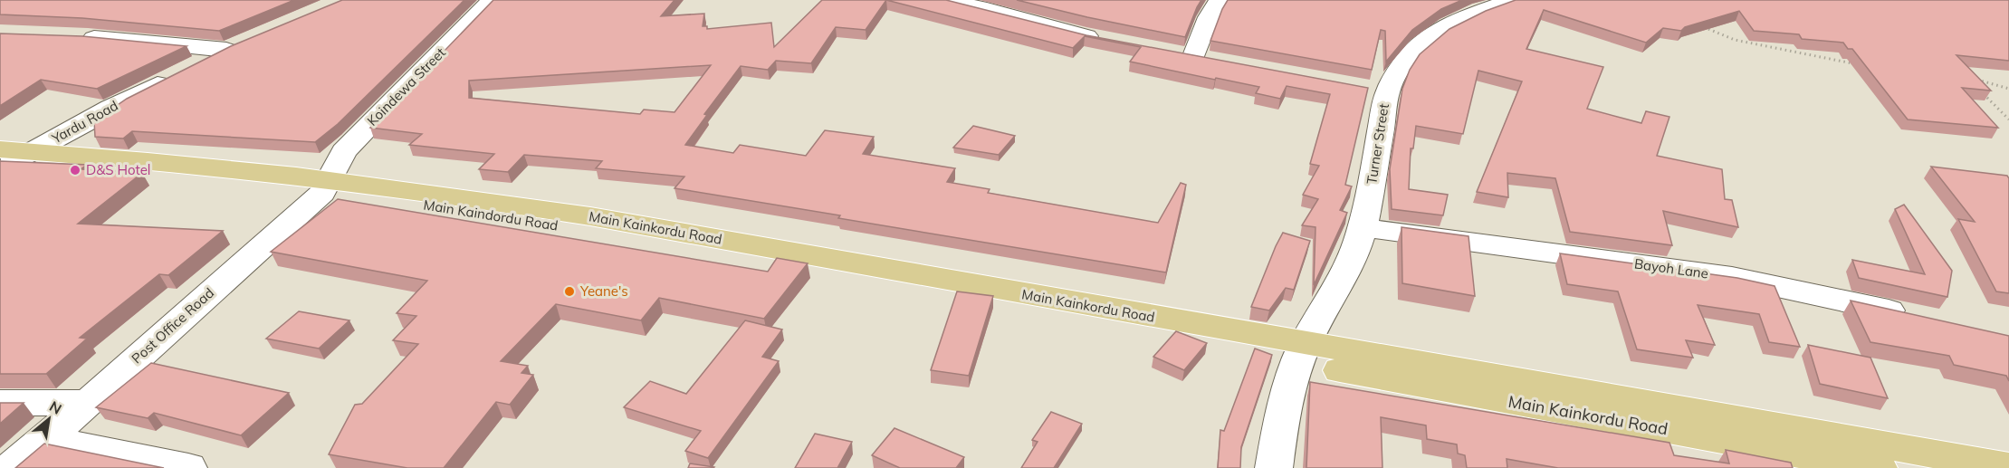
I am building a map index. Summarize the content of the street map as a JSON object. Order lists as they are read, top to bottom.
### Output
{
  "streets": {
    "main road": ["Main Kaindordu Road", "Main Kainkordu Road"],
    "street": [
      "Koindewa Street",
      "Yardu Road",
      "Turner Street",
      "Bayoh Lane",
      "Post Office Road"
    ]
  },
  "crossings": [
    ["Koindewa Street", "Main Kaindordu Road"],
    ["Koindewa Street", "Post Office Road"],
    ["Yardu Road", "Main Kaindordu Road"],
    ["Turner Street", "Main Kaindordu Road"],
    ["Turner Street", "Main Kainkordu Road"],
    ["Turner Street", "Bayoh Lane"],
    ["Main Kaindordu Road", "Main Kainkordu Road"],
    ["Main Kaindordu Road", "Post Office Road"]
  ],
  "places": ["D&S Hotel", "Yeane's"],
  "north": "top right"
}
